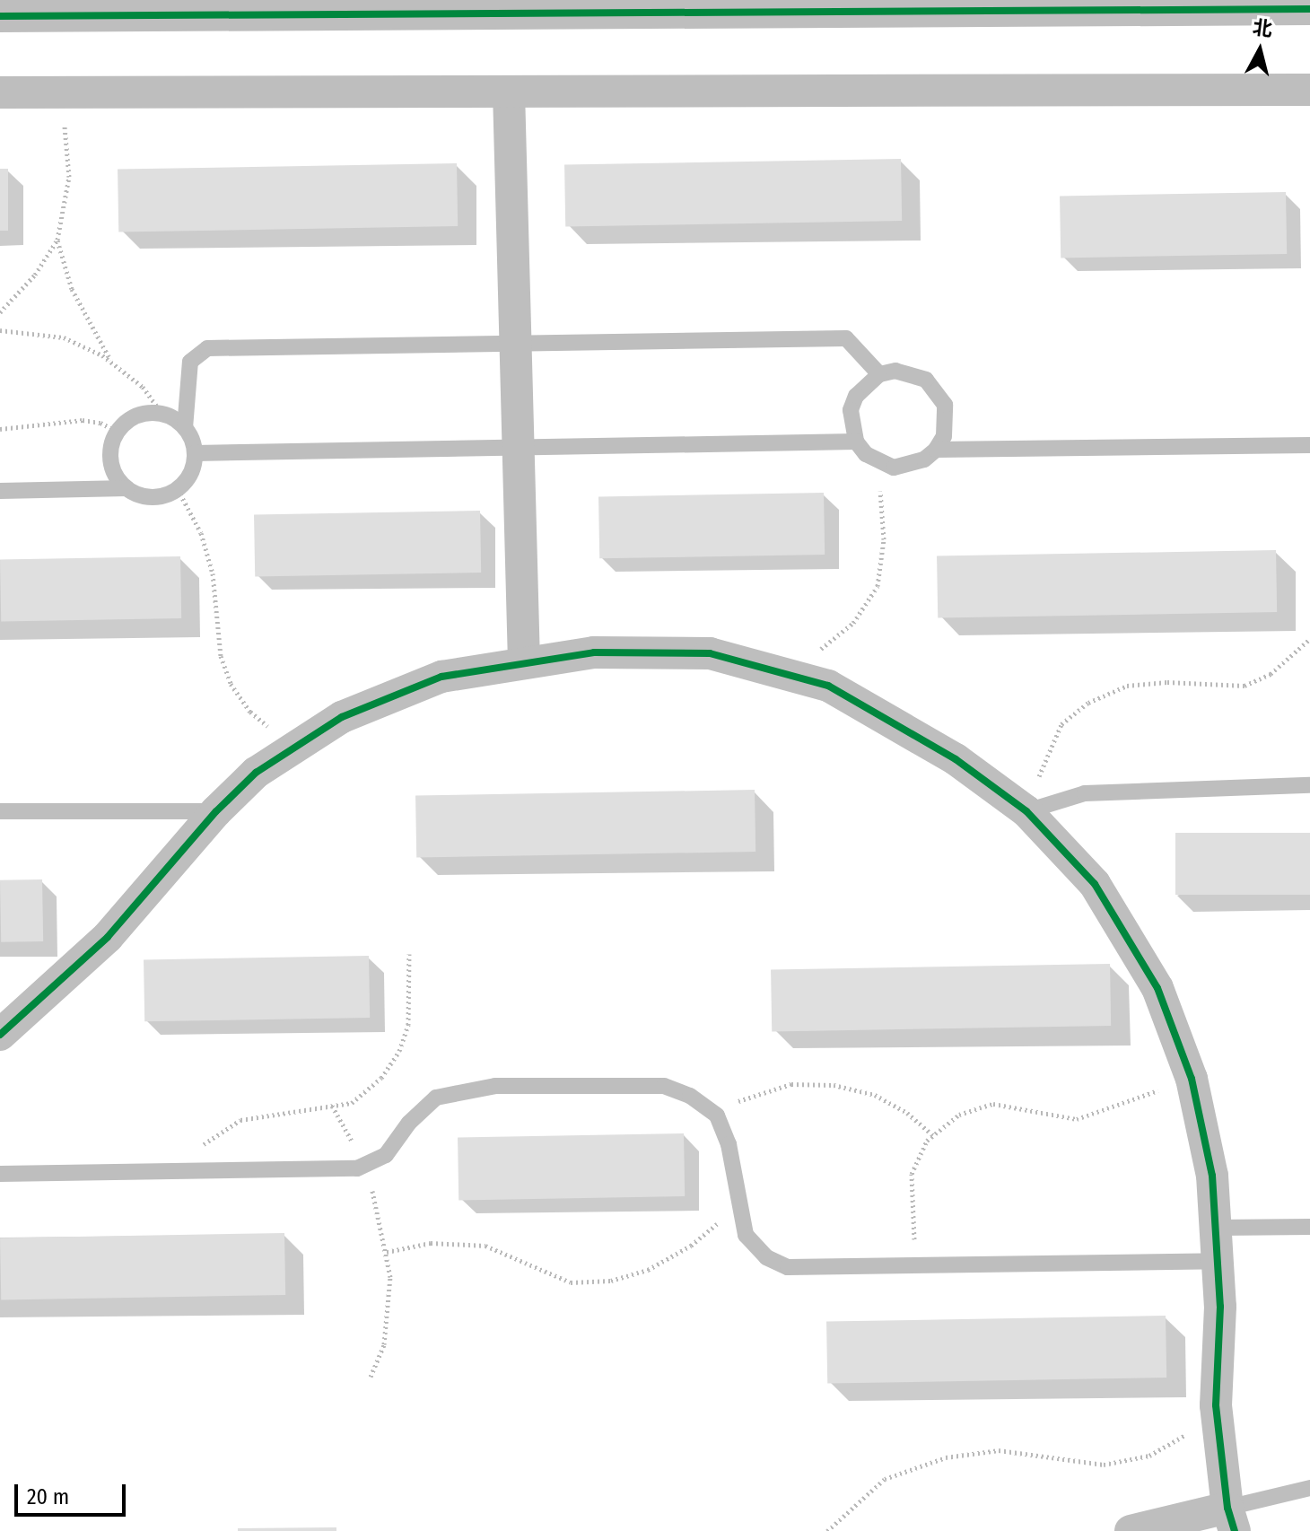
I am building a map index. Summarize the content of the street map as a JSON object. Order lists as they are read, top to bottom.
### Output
{
  "scale_bar": "20 m",
  "north": "top"
}
